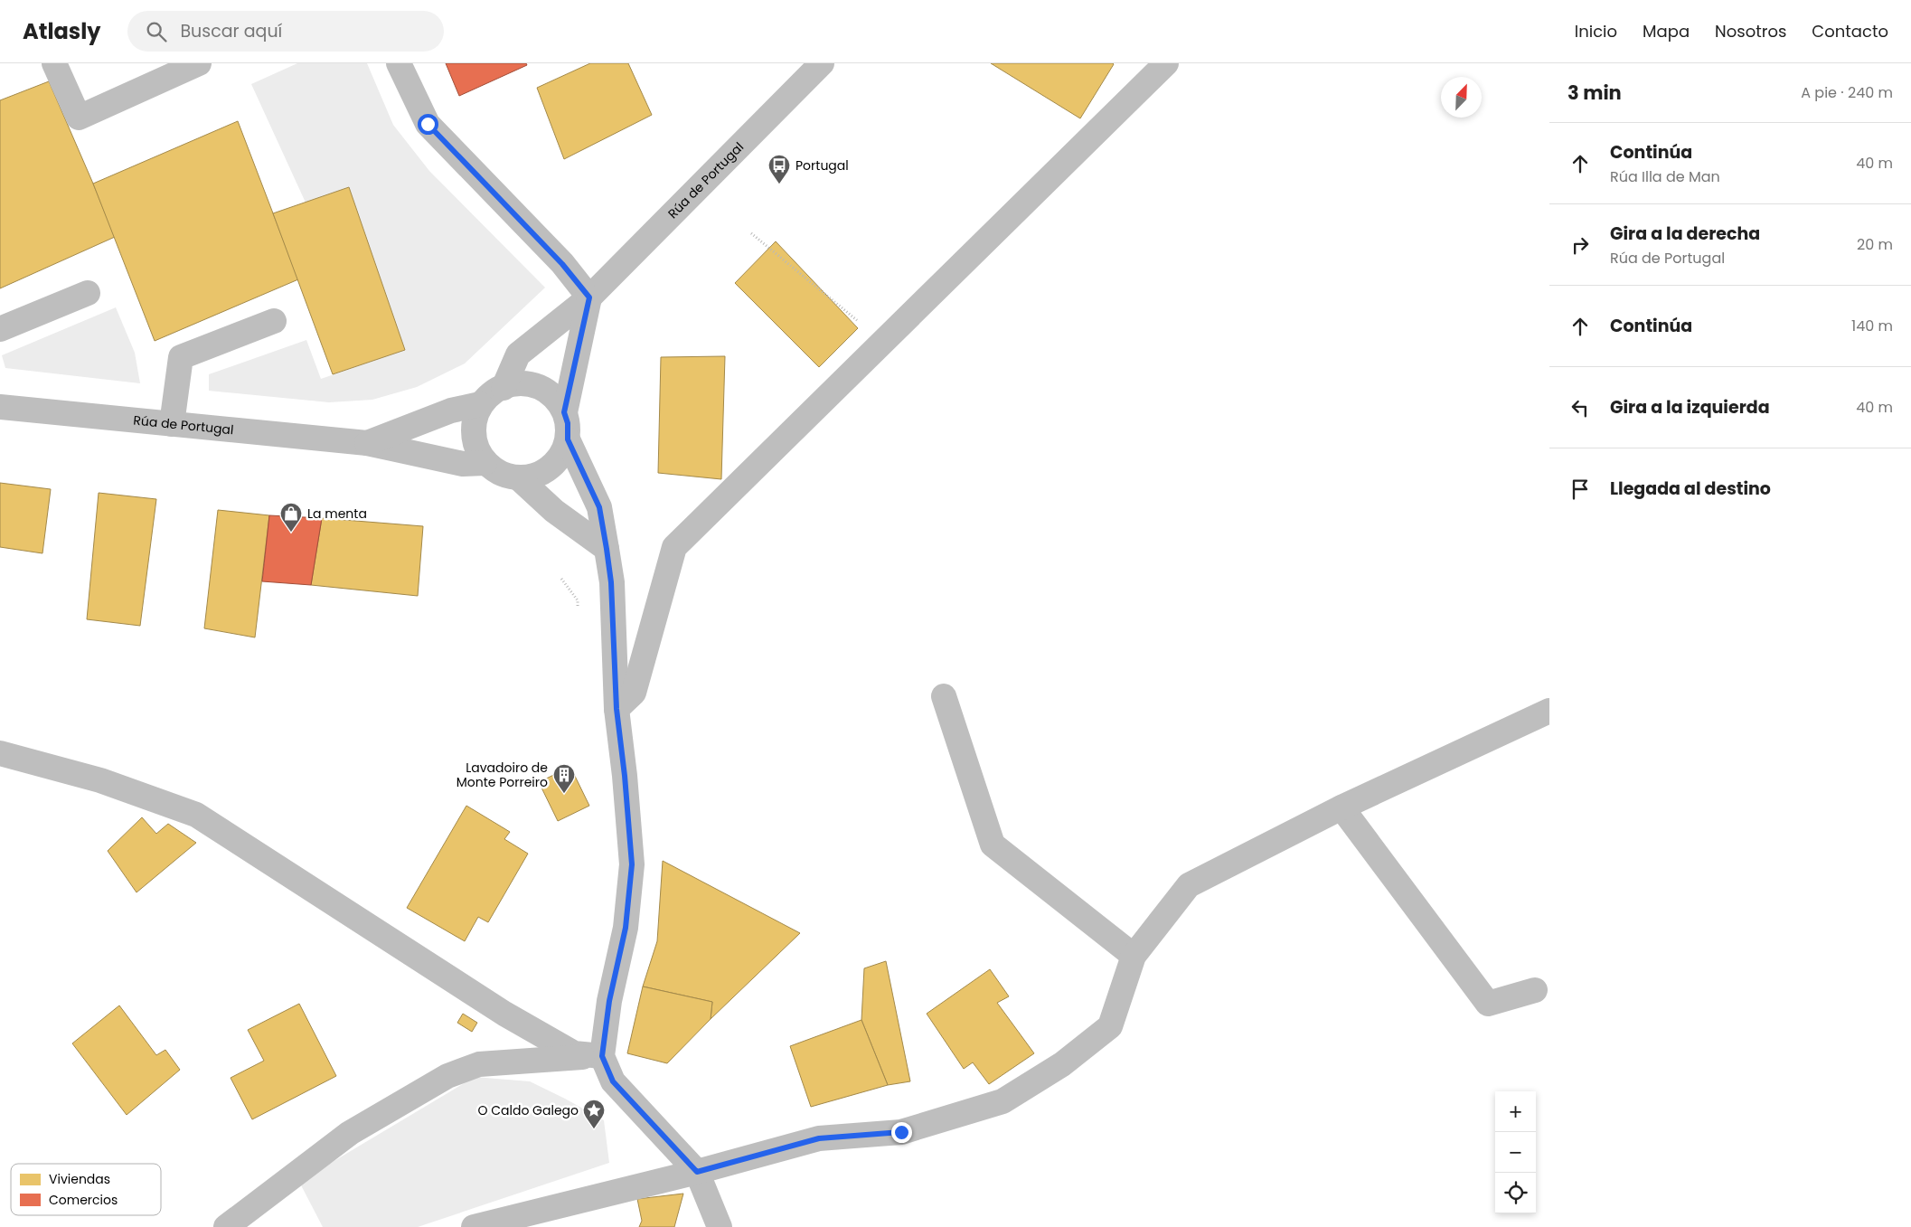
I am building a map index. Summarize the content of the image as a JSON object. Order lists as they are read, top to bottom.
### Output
{
  "streets": {
    "street": ["Rúa de Portugal"]
  },
  "places": {
    "bus stop": ["Portugal"],
    "shop": ["La menta"],
    "building": ["Lavadoiro de Monte Porreiro"],
    "place": ["O Caldo Galego"]
  },
  "legend": ["Viviendas", "Comercios"],
  "north": "top right",
  "page": {
    "header": "Atlasly",
    "search": "Buscar aquí",
    "nav": [
      "Inicio",
      "Mapa",
      "Nosotros",
      "Contacto"
    ],
    "heading": ["3 min", "A pie · 240 m"],
    "list": [
      ["Continúa", "Rúa Illa de Man", "40 m"],
      ["Gira a la derecha", "Rúa de Portugal", "20 m"],
      ["Continúa", "140 m"],
      ["Gira a la izquierda", "40 m"],
      "Llegada al destino"
    ],
    "map_buttons": ["+", "−"]
  }
}
